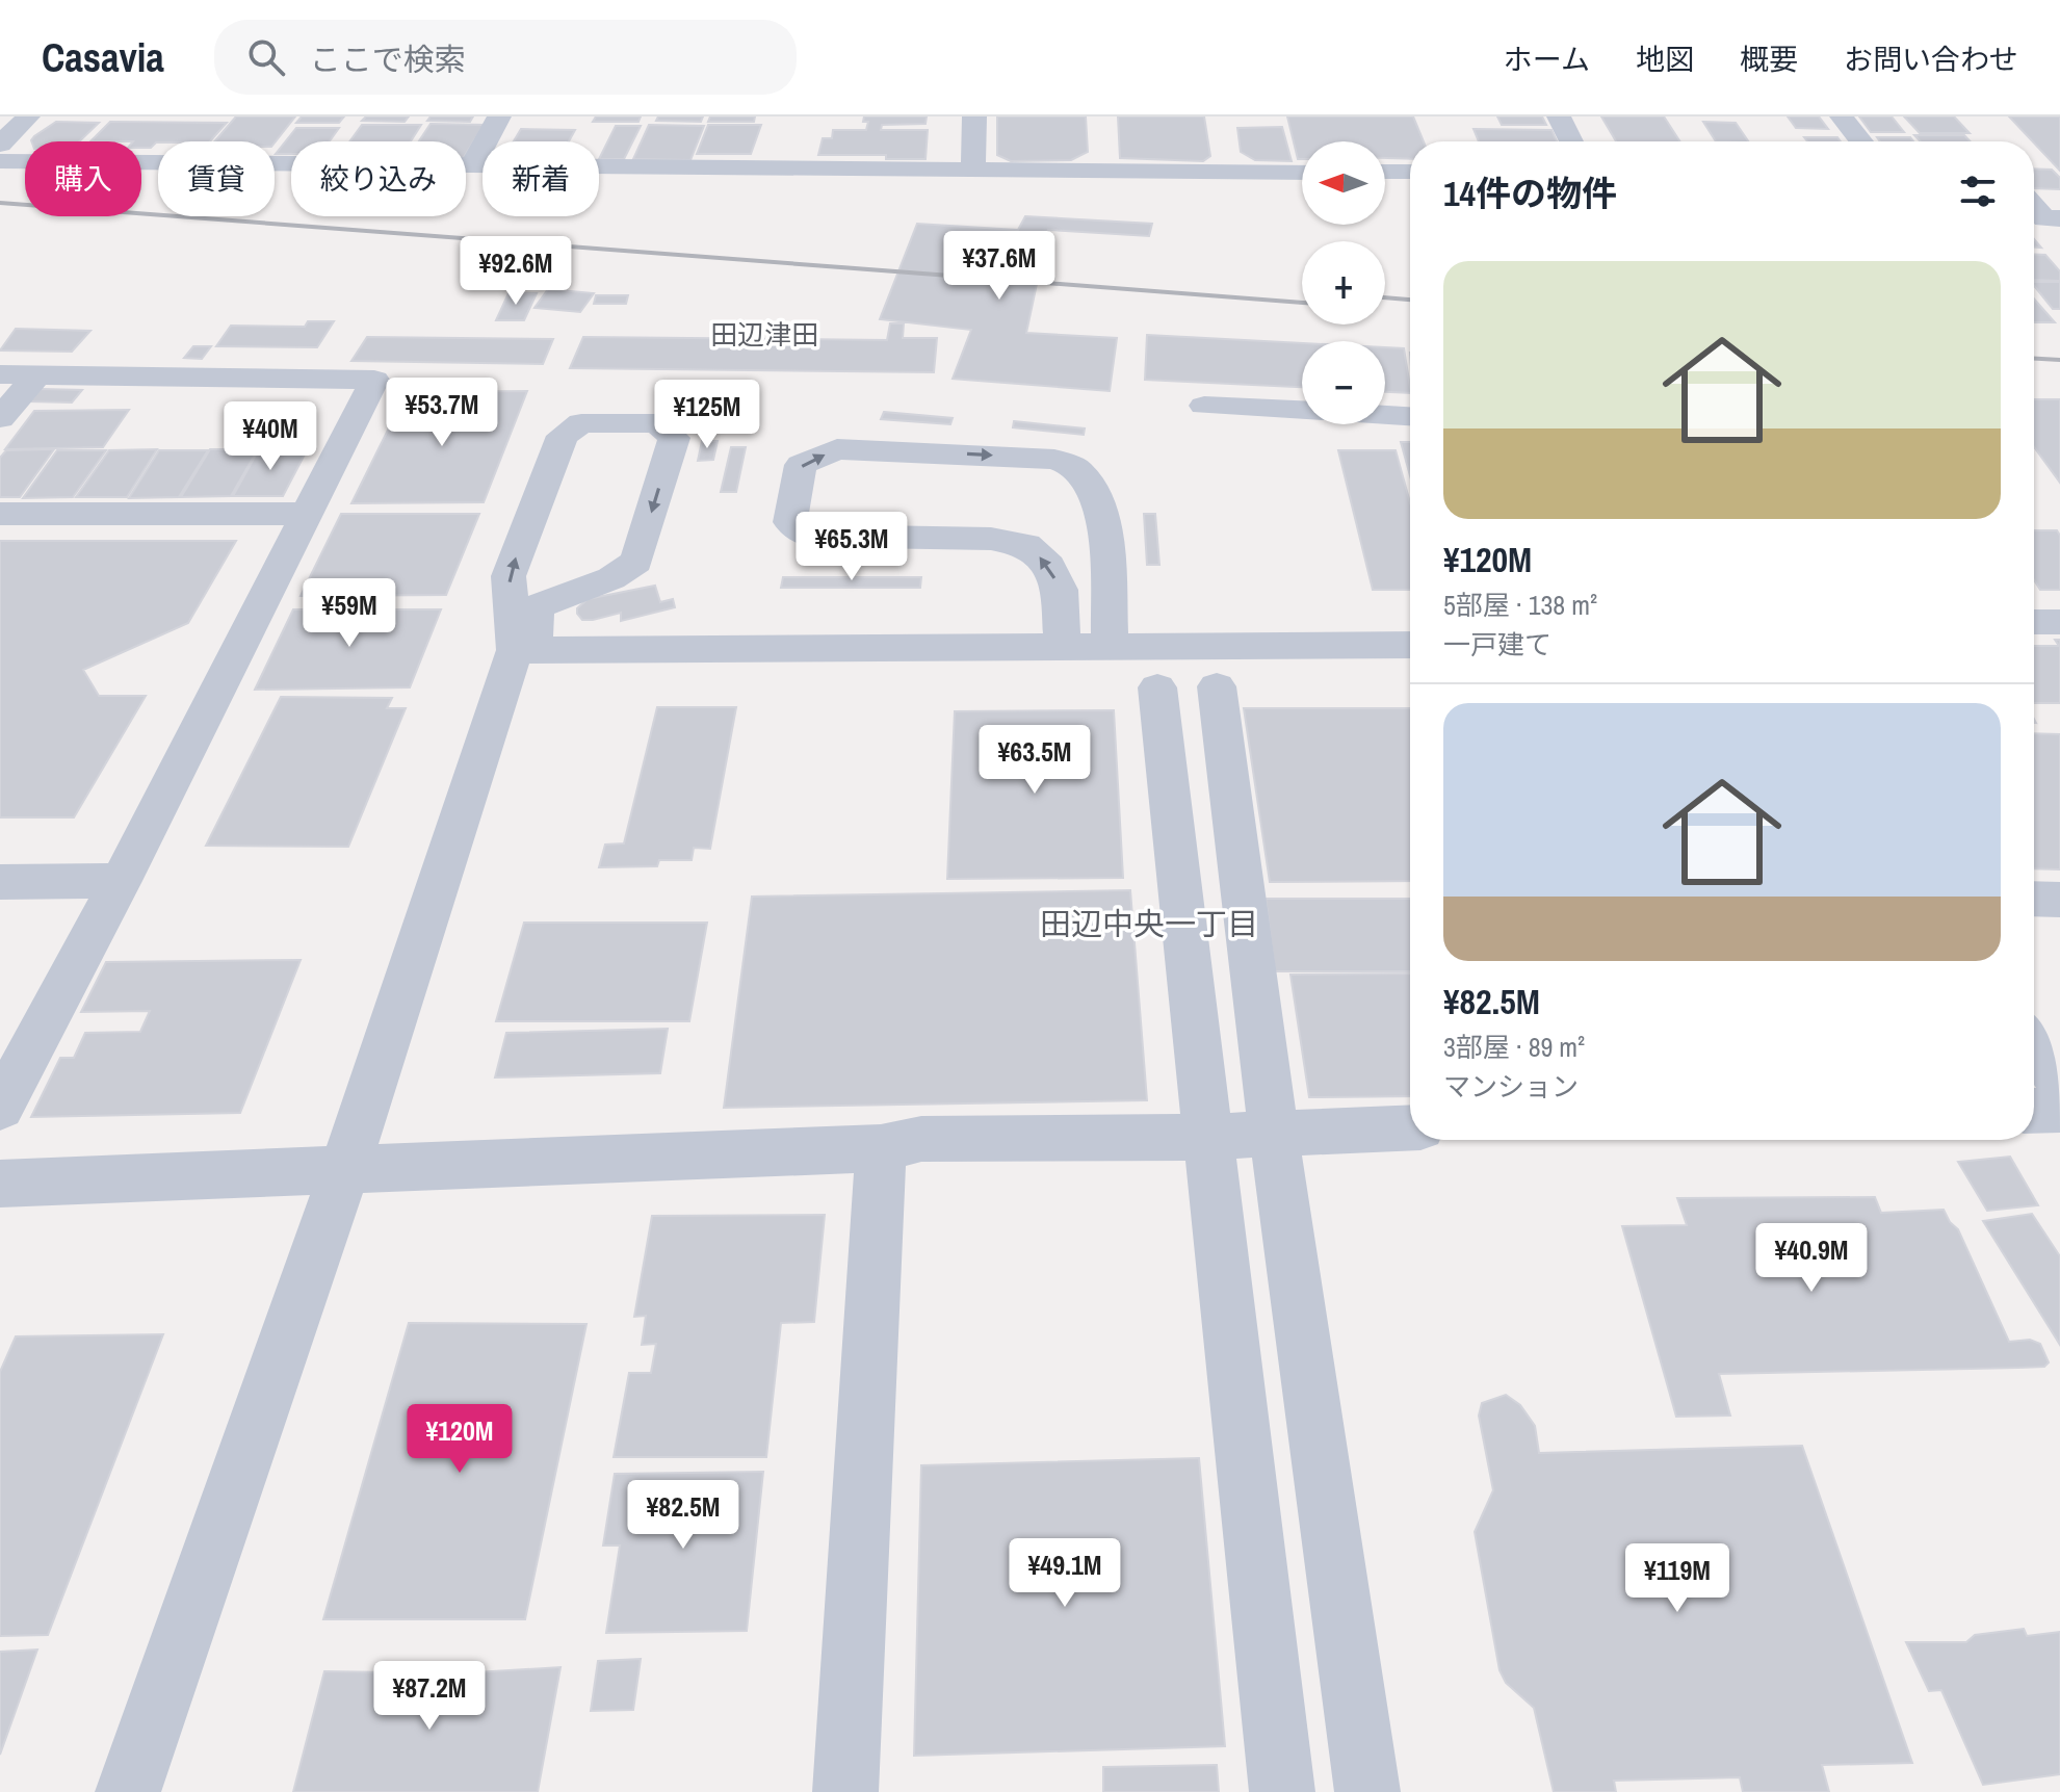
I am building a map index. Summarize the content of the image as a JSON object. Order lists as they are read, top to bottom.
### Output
{
  "districts": ["田辺津田", "田辺中央一丁目"],
  "north": "left",
  "page": {
    "header": "Casavia",
    "search": "ここで検索",
    "nav": [
      "ホーム",
      "地図",
      "概要",
      "お問い合わせ"
    ],
    "map_buttons": ["+", "−"],
    "chip": [
      "購入",
      "賃貸",
      "絞り込み",
      "新着"
    ],
    "heading": "14件の物件",
    "price": [
      "¥37.6M",
      "¥92.6M",
      "¥53.7M",
      "¥125M",
      "¥40M",
      "¥65.3M",
      "¥59M",
      "¥63.5M",
      "¥40.9M",
      "¥120M",
      "¥82.5M",
      "¥49.1M",
      "¥119M",
      "¥87.2M"
    ],
    "list": [
      {
        "name": "¥120M",
        "note": "5部屋 · 138 m² · 一戸建て"
      },
      {
        "name": "¥82.5M",
        "note": "3部屋 · 89 m² · マンション"
      }
    ]
  }
}
